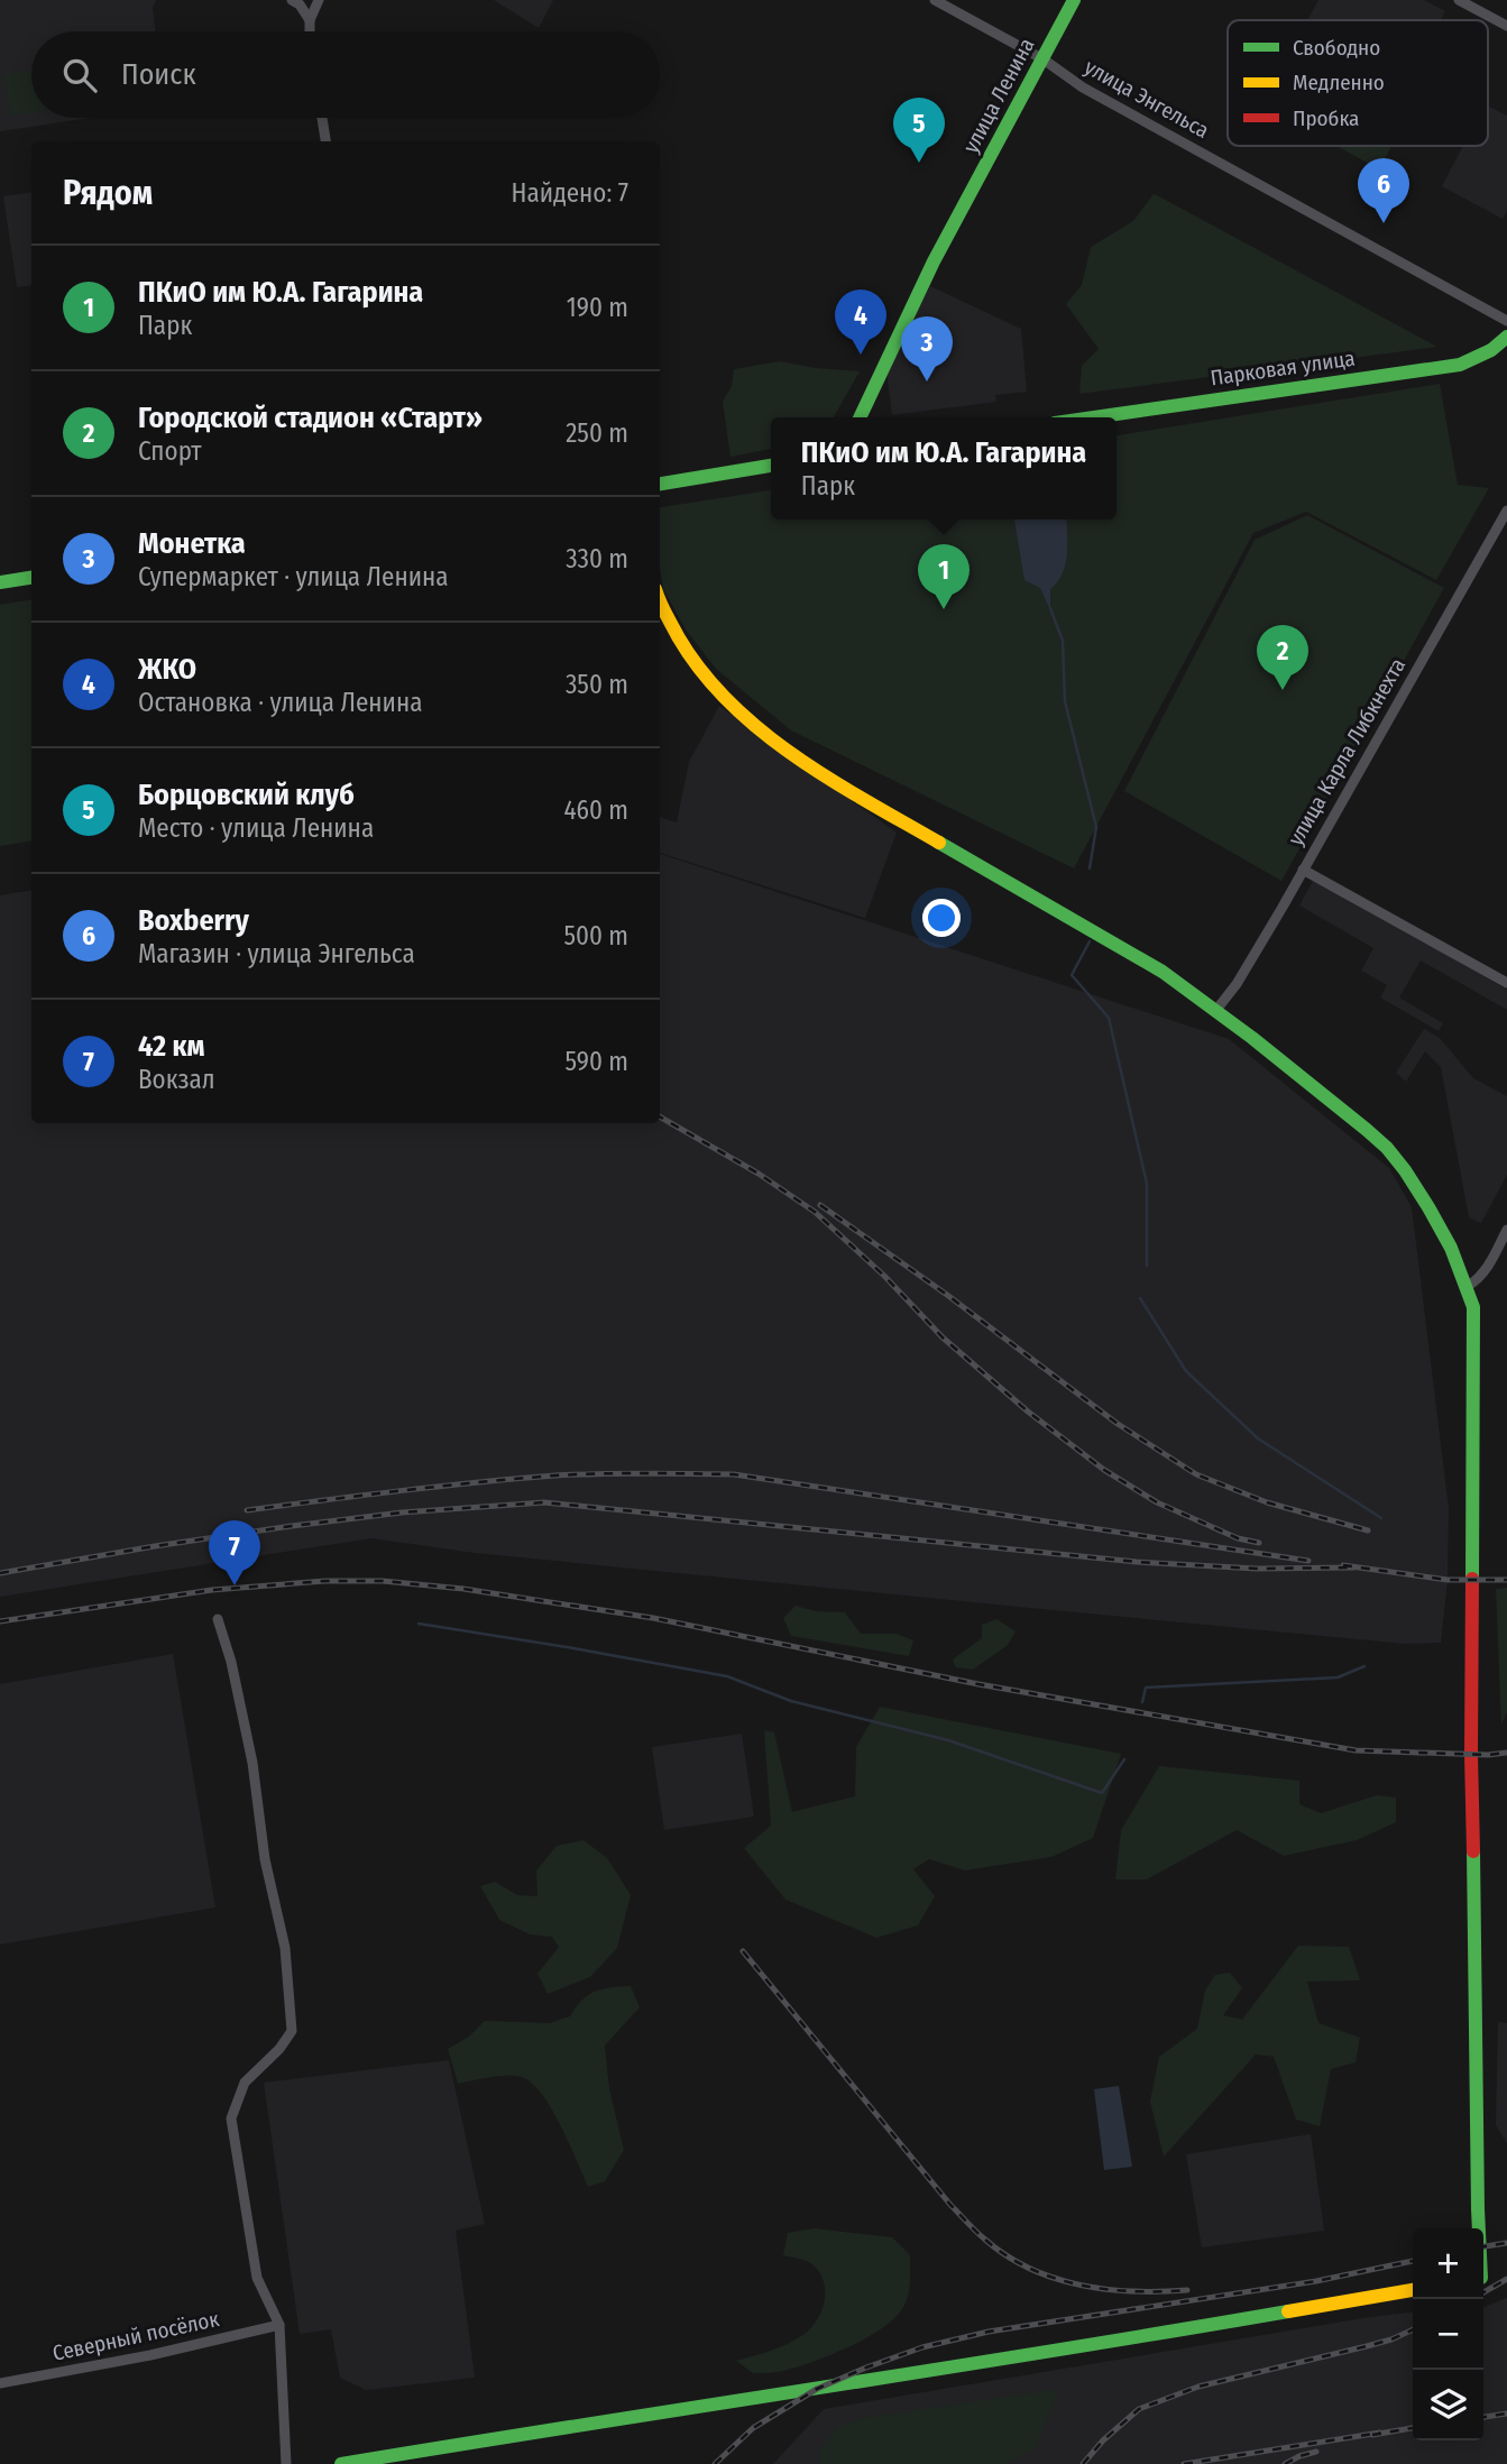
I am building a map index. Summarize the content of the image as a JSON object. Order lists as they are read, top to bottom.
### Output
{
  "streets": {
    "street": [
      "улица Ленина",
      "улица Энгельса",
      "Парковая улица",
      "улица Карла Либкнехта",
      "Северный посёлок"
    ]
  },
  "crossings": [
    ["улица Ленина", "улица Энгельса"]
  ],
  "legend": ["Свободно", "Медленно", "Пробка"],
  "page": {
    "search": "Поиск",
    "pins": [
      "5",
      "6",
      "4",
      "3",
      "1",
      "2",
      "7"
    ],
    "heading": ["Рядом", "Найдено: 7"],
    "list": [
      {
        "mark": "1",
        "name": "ПКиО им Ю.А. Гагарина",
        "note": "Парк",
        "value": "190 m"
      },
      {
        "mark": "2",
        "name": "Городской стадион «Старт»",
        "note": "Спорт",
        "value": "250 m"
      },
      {
        "mark": "3",
        "name": "Монетка",
        "note": "Супермаркет · улица Ленина",
        "value": "330 m"
      },
      {
        "mark": "4",
        "name": "ЖКО",
        "note": "Остановка · улица Ленина",
        "value": "350 m"
      },
      {
        "mark": "5",
        "name": "Борцовский клуб",
        "note": "Место · улица Ленина",
        "value": "460 m"
      },
      {
        "mark": "6",
        "name": "Boxberry",
        "note": "Магазин · улица Энгельса",
        "value": "500 m"
      },
      {
        "mark": "7",
        "name": "42 км",
        "note": "Вокзал",
        "value": "590 m"
      }
    ],
    "popup": ["ПКиО им Ю.А. Гагарина", "Парк"],
    "map_buttons": ["+", "−"]
  }
}
